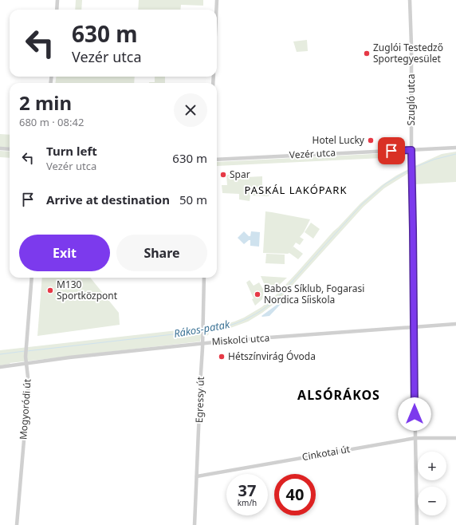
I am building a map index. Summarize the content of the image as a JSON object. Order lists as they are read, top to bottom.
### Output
{
  "streets": {
    "street": [
      "Szugló utca",
      "Vezér utca",
      "Miskolci utca",
      "Egressy út",
      "Mogyoródi út",
      "Cinkotai út"
    ]
  },
  "crossings": [
    ["Szugló utca", "Vezér utca"],
    ["Szugló utca", "Miskolci utca"],
    ["Szugló utca", "Cinkotai út"],
    ["Miskolci utca", "Egressy út"],
    ["Miskolci utca", "Mogyoródi út"],
    ["Egressy út", "Cinkotai út"]
  ],
  "districts": ["PASKÁL LAKÓPARK", "ALSÓRÁKOS"],
  "water": ["Rákos-patak"],
  "places": [
    "Zuglói Testedző Sportegyesület",
    "Hotel Lucky",
    "Spar",
    "M130 Sportközpont",
    "Babos Síklub, Fogarasi Nordica Síiskola",
    "Hétszínvirág Óvoda"
  ],
  "page": {
    "turn": ["630 m", "Vezér utca"],
    "heading": ["2 min", "680 m · 08:42"],
    "list": [
      {
        "name": "Turn left",
        "note": "Vezér utca",
        "value": "630 m"
      },
      {
        "name": "Arrive at destination",
        "value": "50 m"
      }
    ],
    "buttons": ["Exit", "Share"],
    "map_buttons": ["+", "−"],
    "speed": "37 km/h",
    "limit": "40"
  }
}
